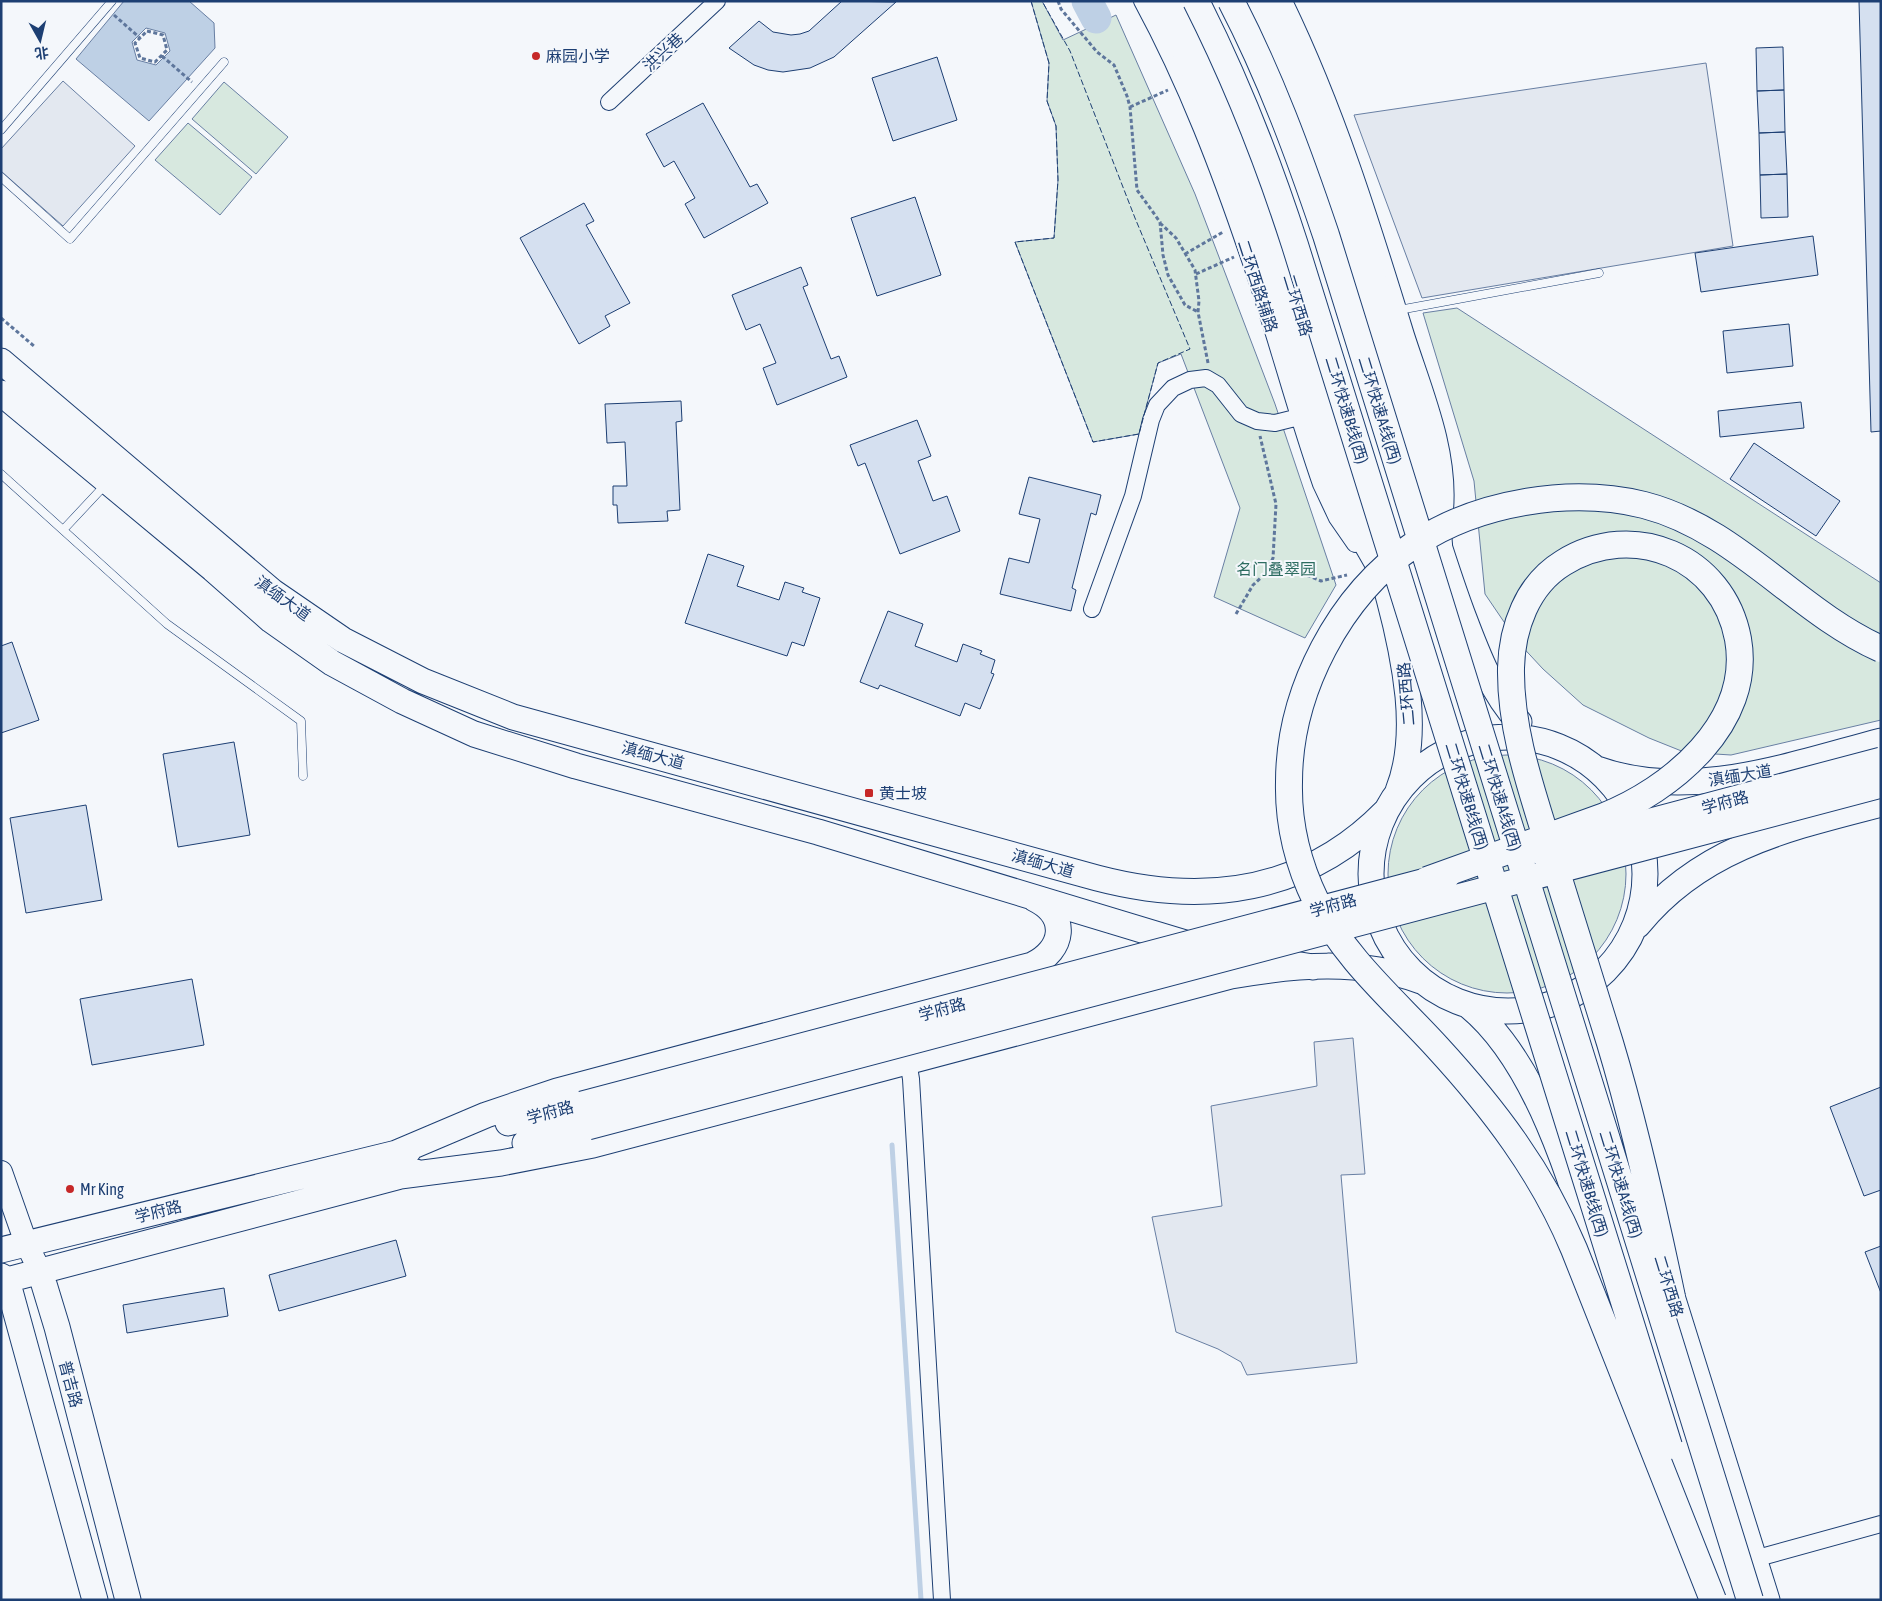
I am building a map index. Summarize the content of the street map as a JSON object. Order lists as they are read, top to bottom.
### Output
{
  "streets": {
    "highway": ["二环快速B线(西)", "二环快速A线(西)"],
    "main road": [
      "二环西路",
      "滇缅大道",
      "学府路",
      "普吉路"
    ],
    "street": ["洪兴巷", "二环西路辅路"]
  },
  "crossings": [
    ["二环西路辅路", "二环西路"],
    ["二环西路", "滇缅大道"],
    ["二环西路", "学府路"],
    ["滇缅大道", "学府路"],
    ["学府路", "普吉路"]
  ],
  "parks": ["名门叠翠园"],
  "places": {
    "other": ["麻园小学", "Mr King"],
    "transit": ["黄士坡"]
  },
  "north": "bottom"
}
